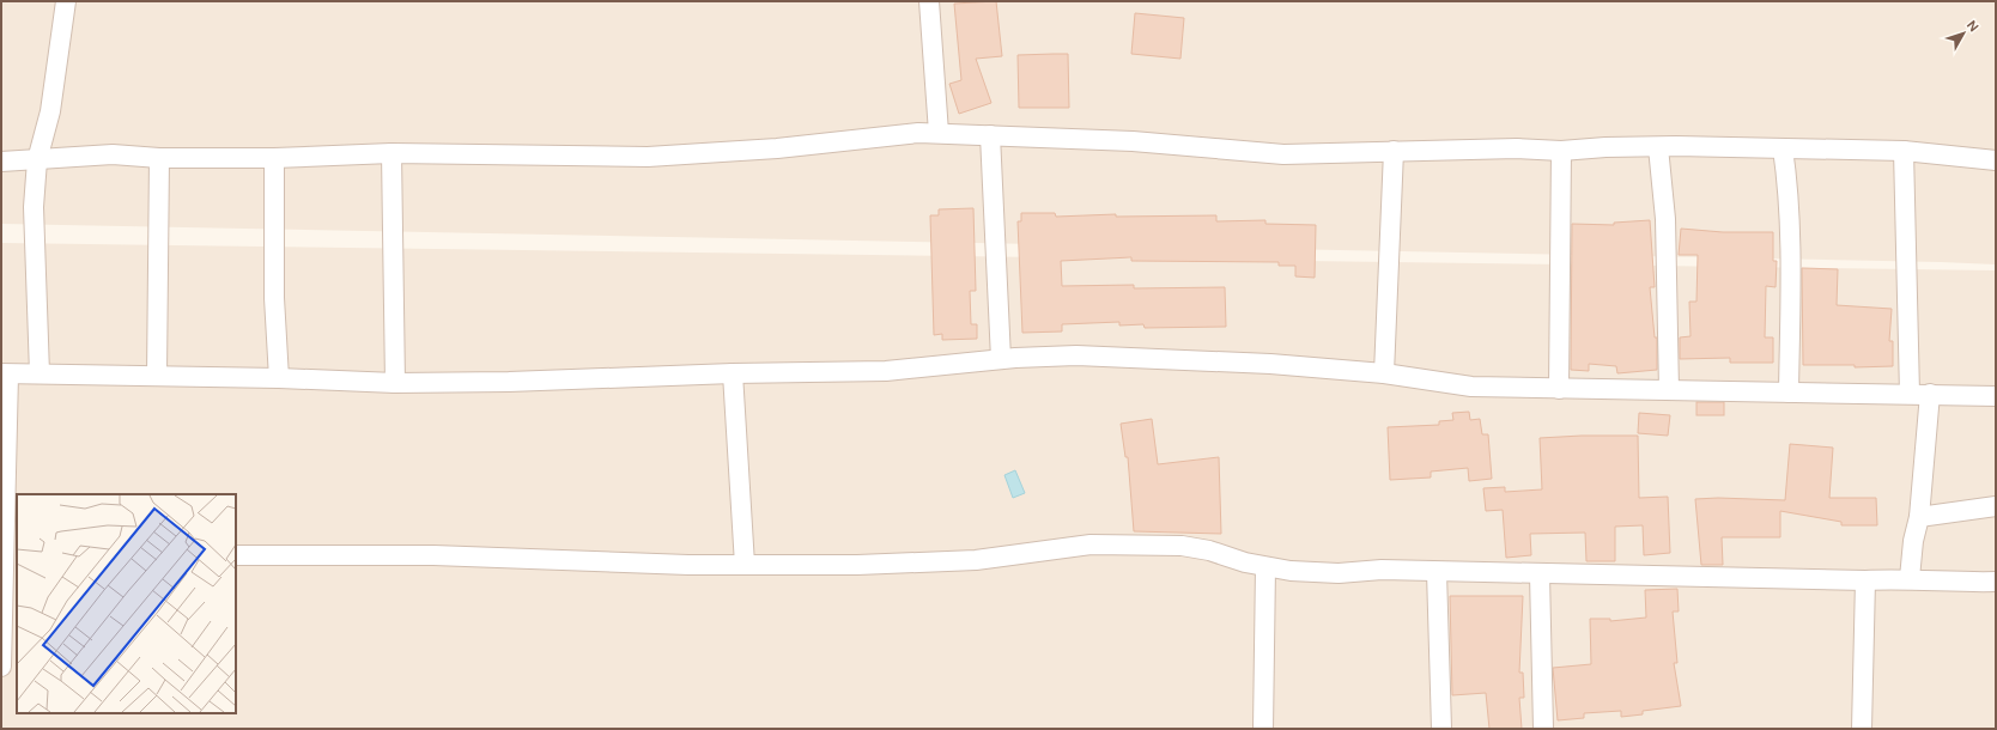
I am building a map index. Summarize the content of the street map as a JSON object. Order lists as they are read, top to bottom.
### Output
{
  "north": "top right"
}
